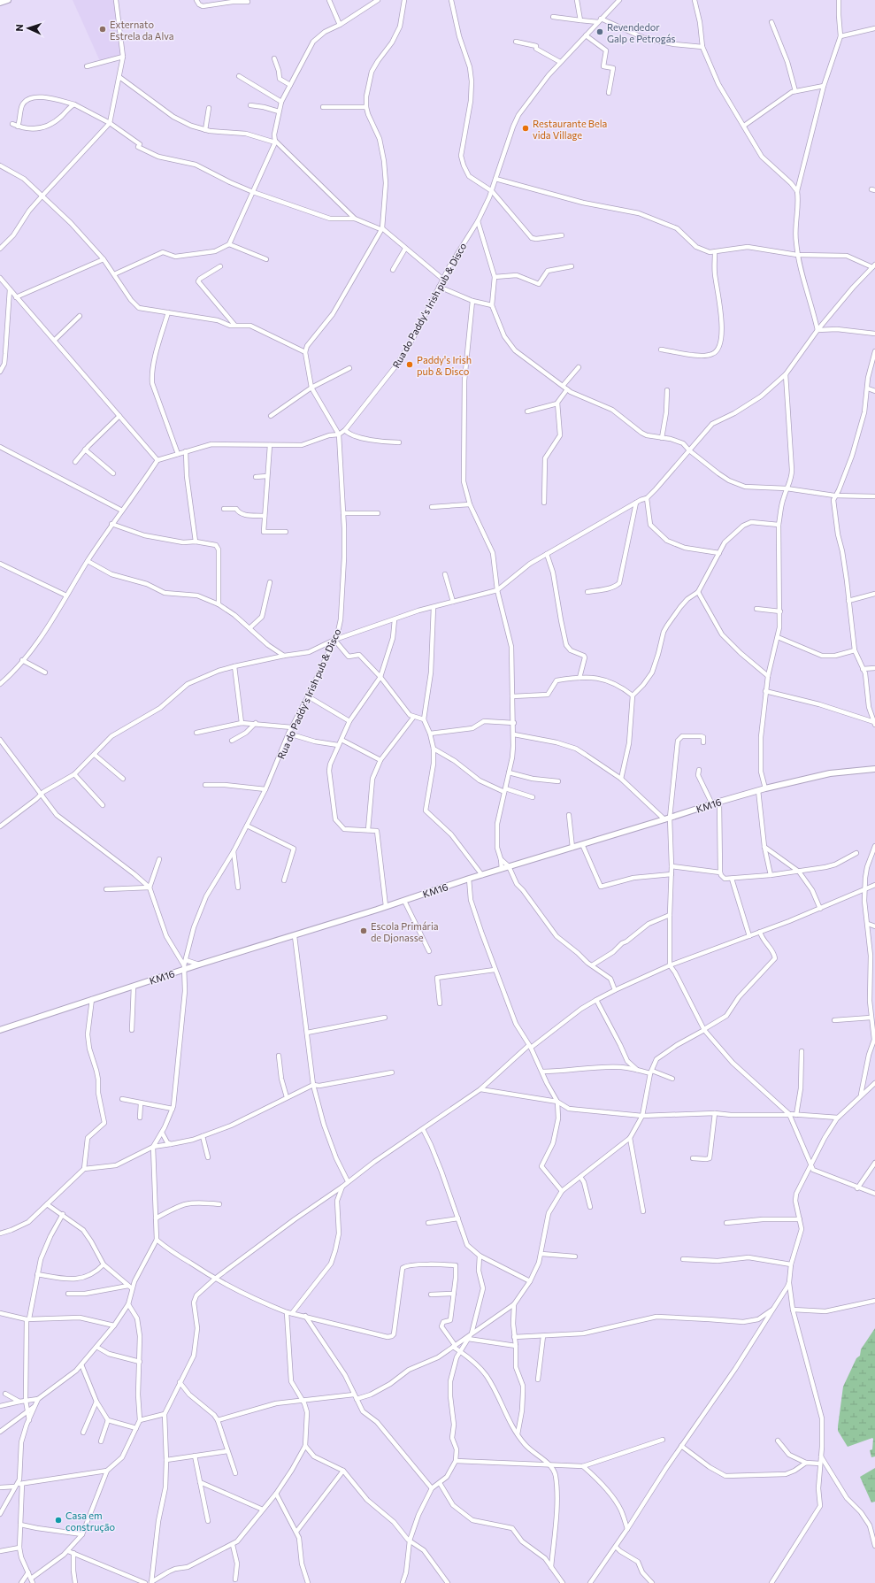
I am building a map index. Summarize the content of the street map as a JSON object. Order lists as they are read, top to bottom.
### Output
{
  "streets": {
    "street": ["Rua do Paddy's Irish pub & Disco", "KM16"]
  },
  "crossings": [
    ["Rua do Paddy's Irish pub & Disco", "KM16"]
  ],
  "places": [
    "Externato Estrela da Alva",
    "Revendedor Galp e Petrogás",
    "Restaurante Bela vida Village",
    "Paddy's Irish pub & Disco",
    "Escola Primária de Djonasse",
    "Casa em construção"
  ],
  "north": "left"
}
